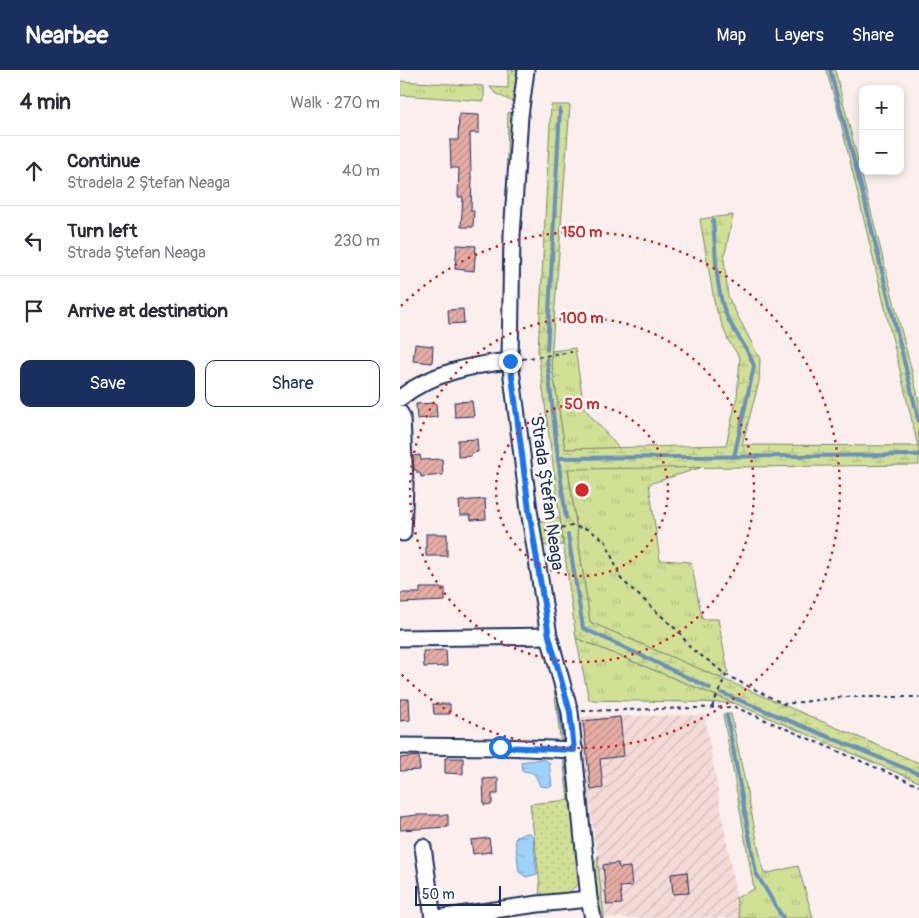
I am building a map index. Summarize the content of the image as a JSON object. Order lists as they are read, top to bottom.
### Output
{
  "streets": {
    "street": ["Strada Ștefan Neaga"]
  },
  "scale_bar": "50 m",
  "page": {
    "header": "Nearbee",
    "nav": ["Map", "Layers", "Share"],
    "heading": ["4 min", "Walk · 270 m"],
    "map_buttons": ["+", "−"],
    "list": [
      ["Continue", "Stradela 2 Ștefan Neaga", "40 m"],
      ["Turn left", "Strada Ștefan Neaga", "230 m"],
      "Arrive at destination"
    ],
    "buttons": ["Save", "Share"],
    "scale": "50 m"
  },
  "rings": ["150 m", "100 m", "50 m"]
}
